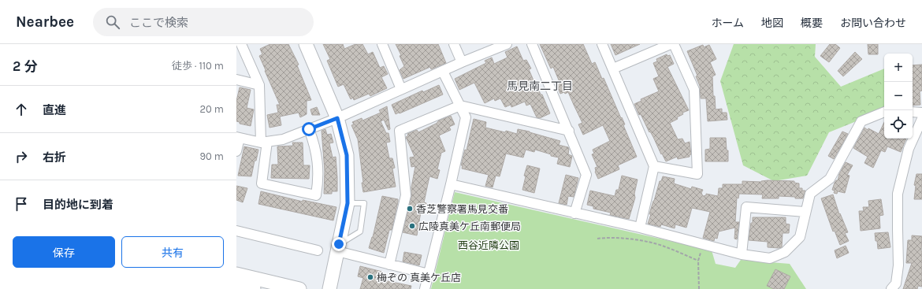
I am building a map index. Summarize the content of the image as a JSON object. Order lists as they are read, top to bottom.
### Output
{
  "districts": ["馬見南二丁目"],
  "parks": ["西谷近隣公園"],
  "places": ["香芝警察署馬見交番", "広陵真美ケ丘南郵便局", "梅ぞの 真美ケ丘店"],
  "page": {
    "header": "Nearbee",
    "search": "ここで検索",
    "nav": [
      "ホーム",
      "地図",
      "概要",
      "お問い合わせ"
    ],
    "heading": ["2 分", "徒歩 · 110 m"],
    "map_buttons": ["+", "−"],
    "list": [
      ["直進", "20 m"],
      ["右折", "90 m"],
      "目的地に到着"
    ],
    "buttons": ["保存", "共有"]
  }
}
